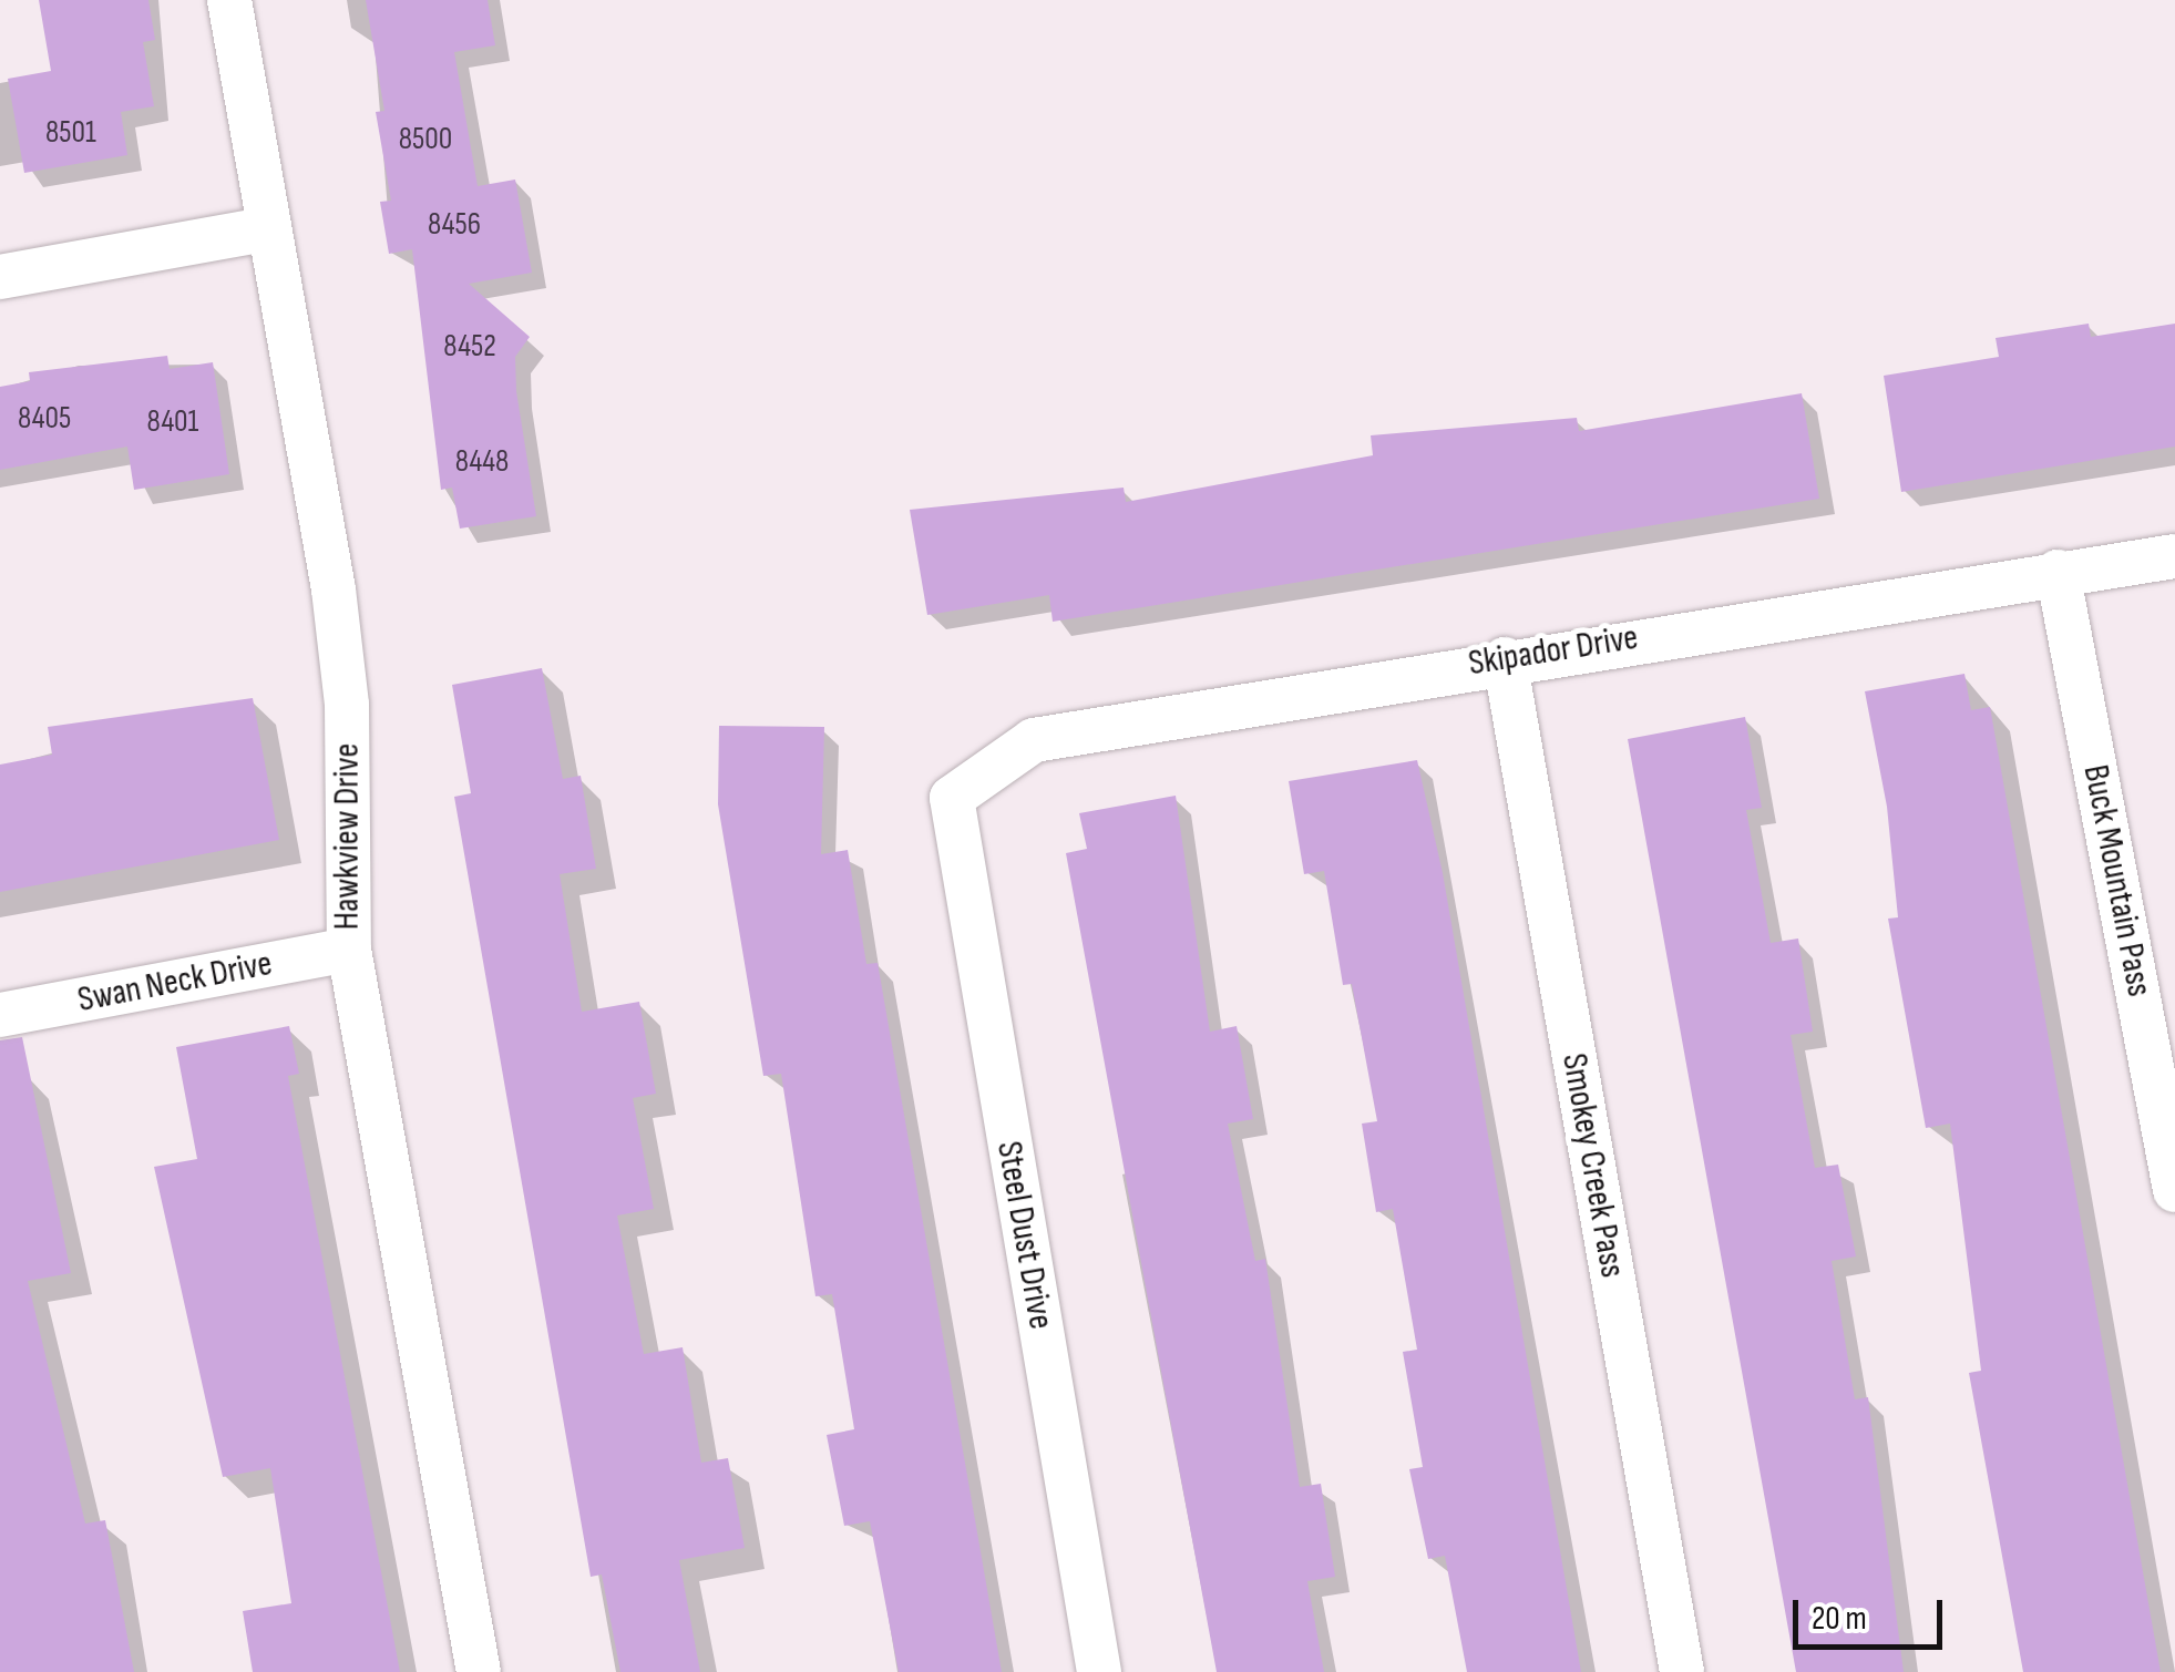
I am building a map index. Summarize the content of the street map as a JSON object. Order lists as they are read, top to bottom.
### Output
{
  "streets": {
    "street": [
      "Skipador Drive",
      "Hawkview Drive",
      "Buck Mountain Pass",
      "Swan Neck Drive",
      "Smokey Creek Pass",
      "Steel Dust Drive"
    ]
  },
  "crossings": [
    ["Skipador Drive", "Buck Mountain Pass"],
    ["Skipador Drive", "Smokey Creek Pass"],
    ["Skipador Drive", "Steel Dust Drive"],
    ["Hawkview Drive", "Swan Neck Drive"]
  ],
  "house_numbers": [
    "8501",
    "8500",
    "8456",
    "8452",
    "8405",
    "8401",
    "8448"
  ],
  "scale_bar": "20 m"
}
